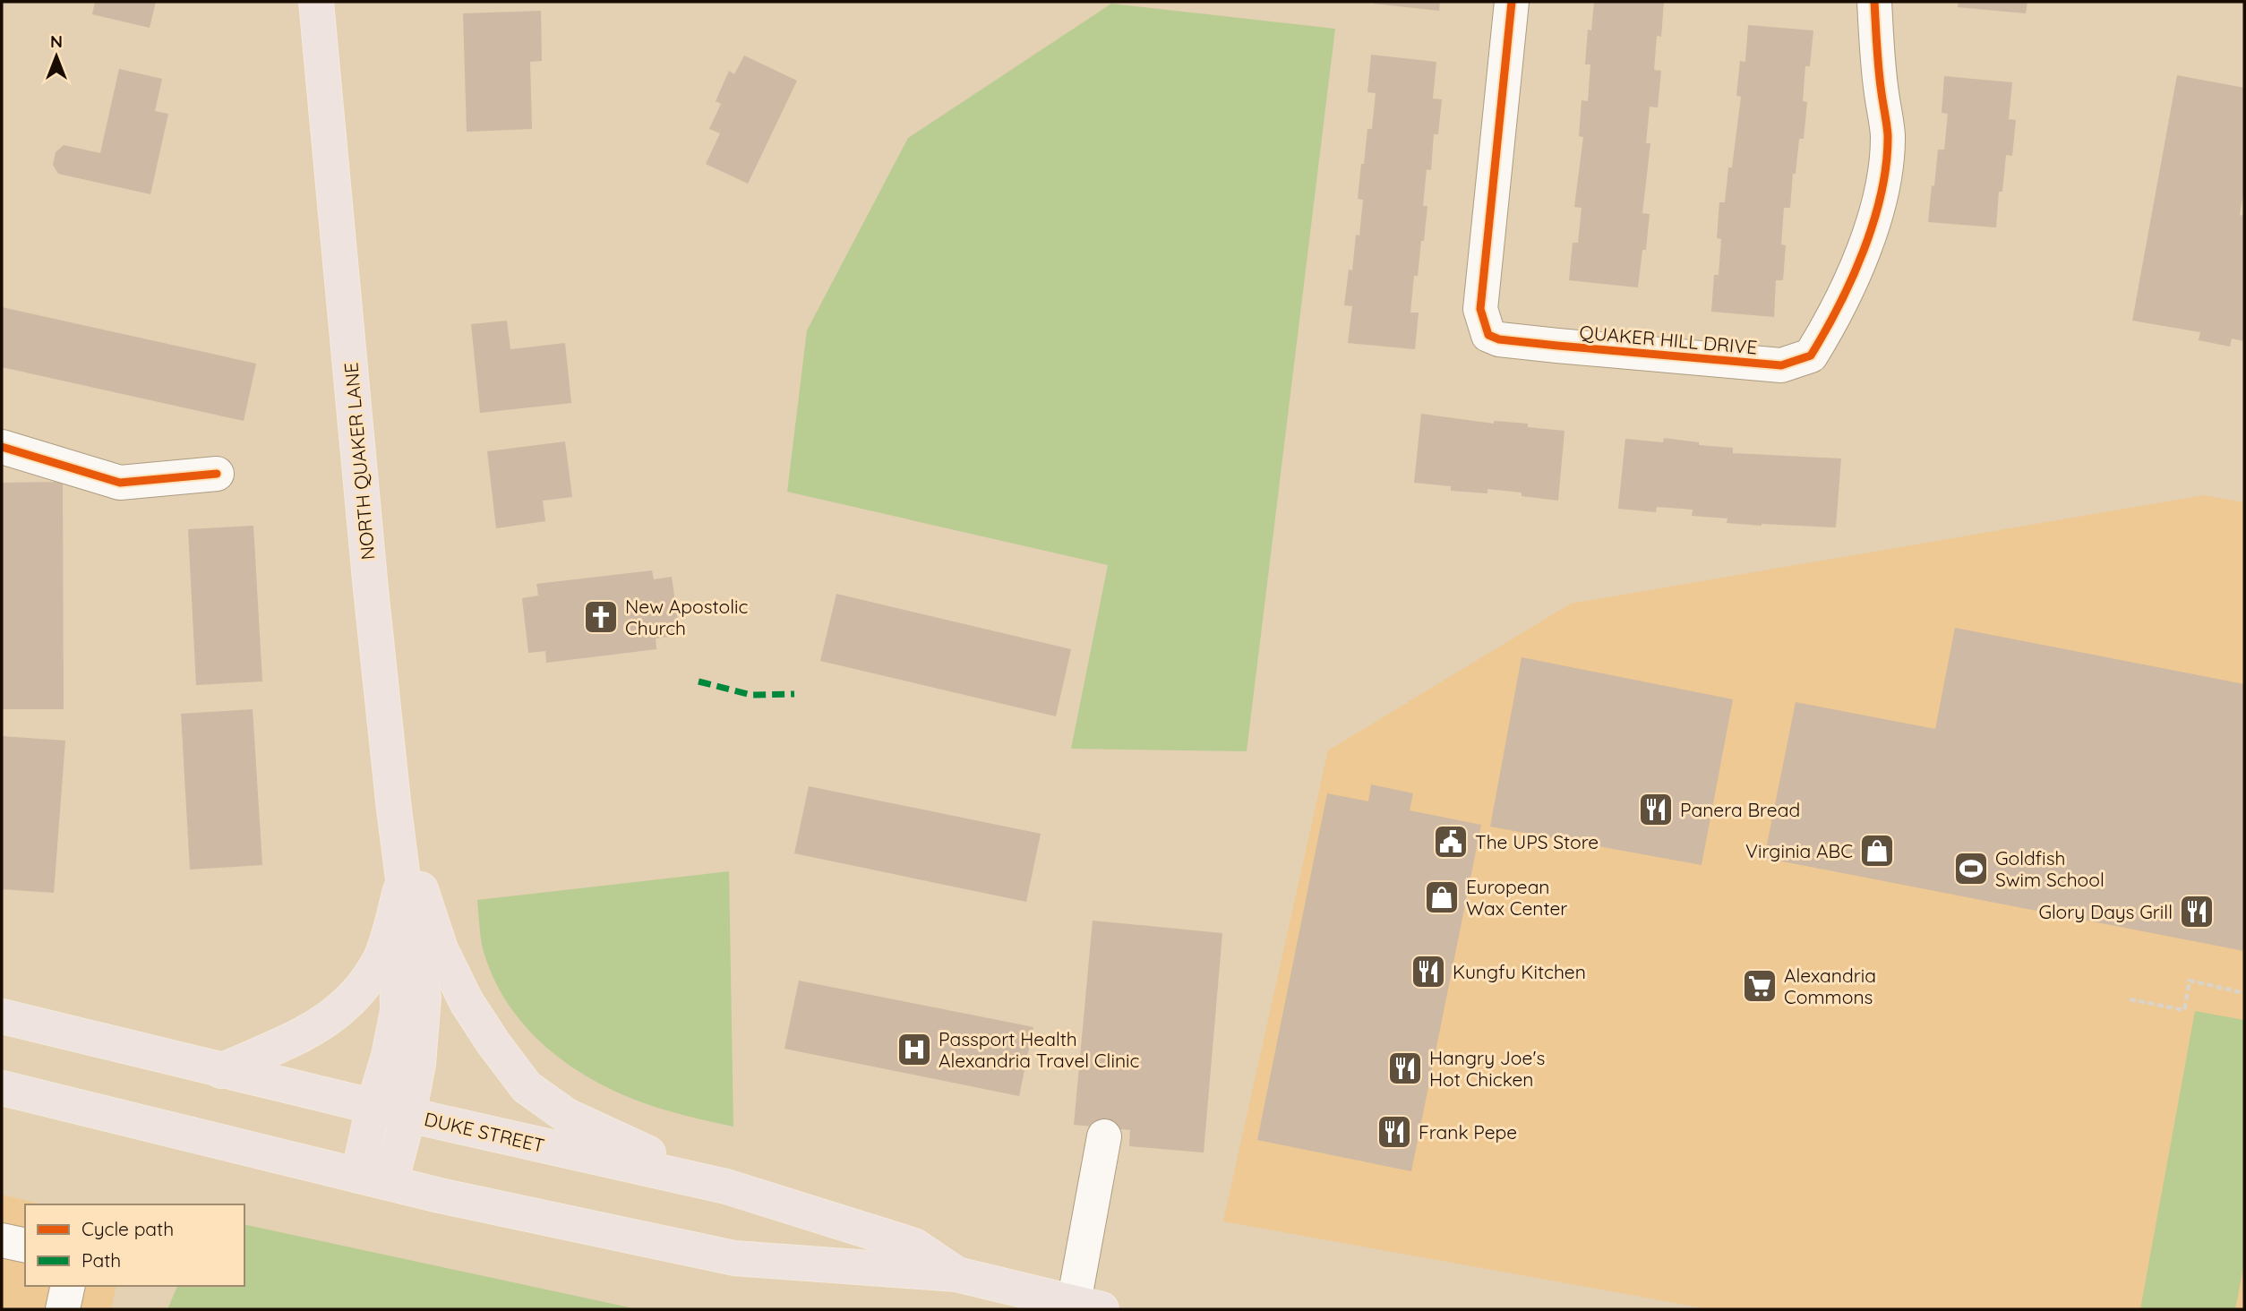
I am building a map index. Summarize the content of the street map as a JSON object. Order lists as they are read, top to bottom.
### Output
{
  "streets": {
    "main road": ["NORTH QUAKER LANE", "DUKE STREET"],
    "street": ["QUAKER HILL DRIVE"]
  },
  "crossings": [
    ["NORTH QUAKER LANE", "DUKE STREET"]
  ],
  "places": {
    "church": ["New Apostolic Church"],
    "restaurant": [
      "Panera Bread",
      "Glory Days Grill",
      "Kungfu Kitchen",
      "Hangry Joe's Hot Chicken",
      "Frank Pepe"
    ],
    "public building": ["The UPS Store"],
    "shop": ["Virginia ABC", "European Wax Center"],
    "sports": ["Goldfish Swim School"],
    "supermarket": ["Alexandria Commons"],
    "hospital": ["Passport Health Alexandria Travel Clinic"]
  },
  "legend": ["Cycle path", "Path"],
  "north": "top"
}
